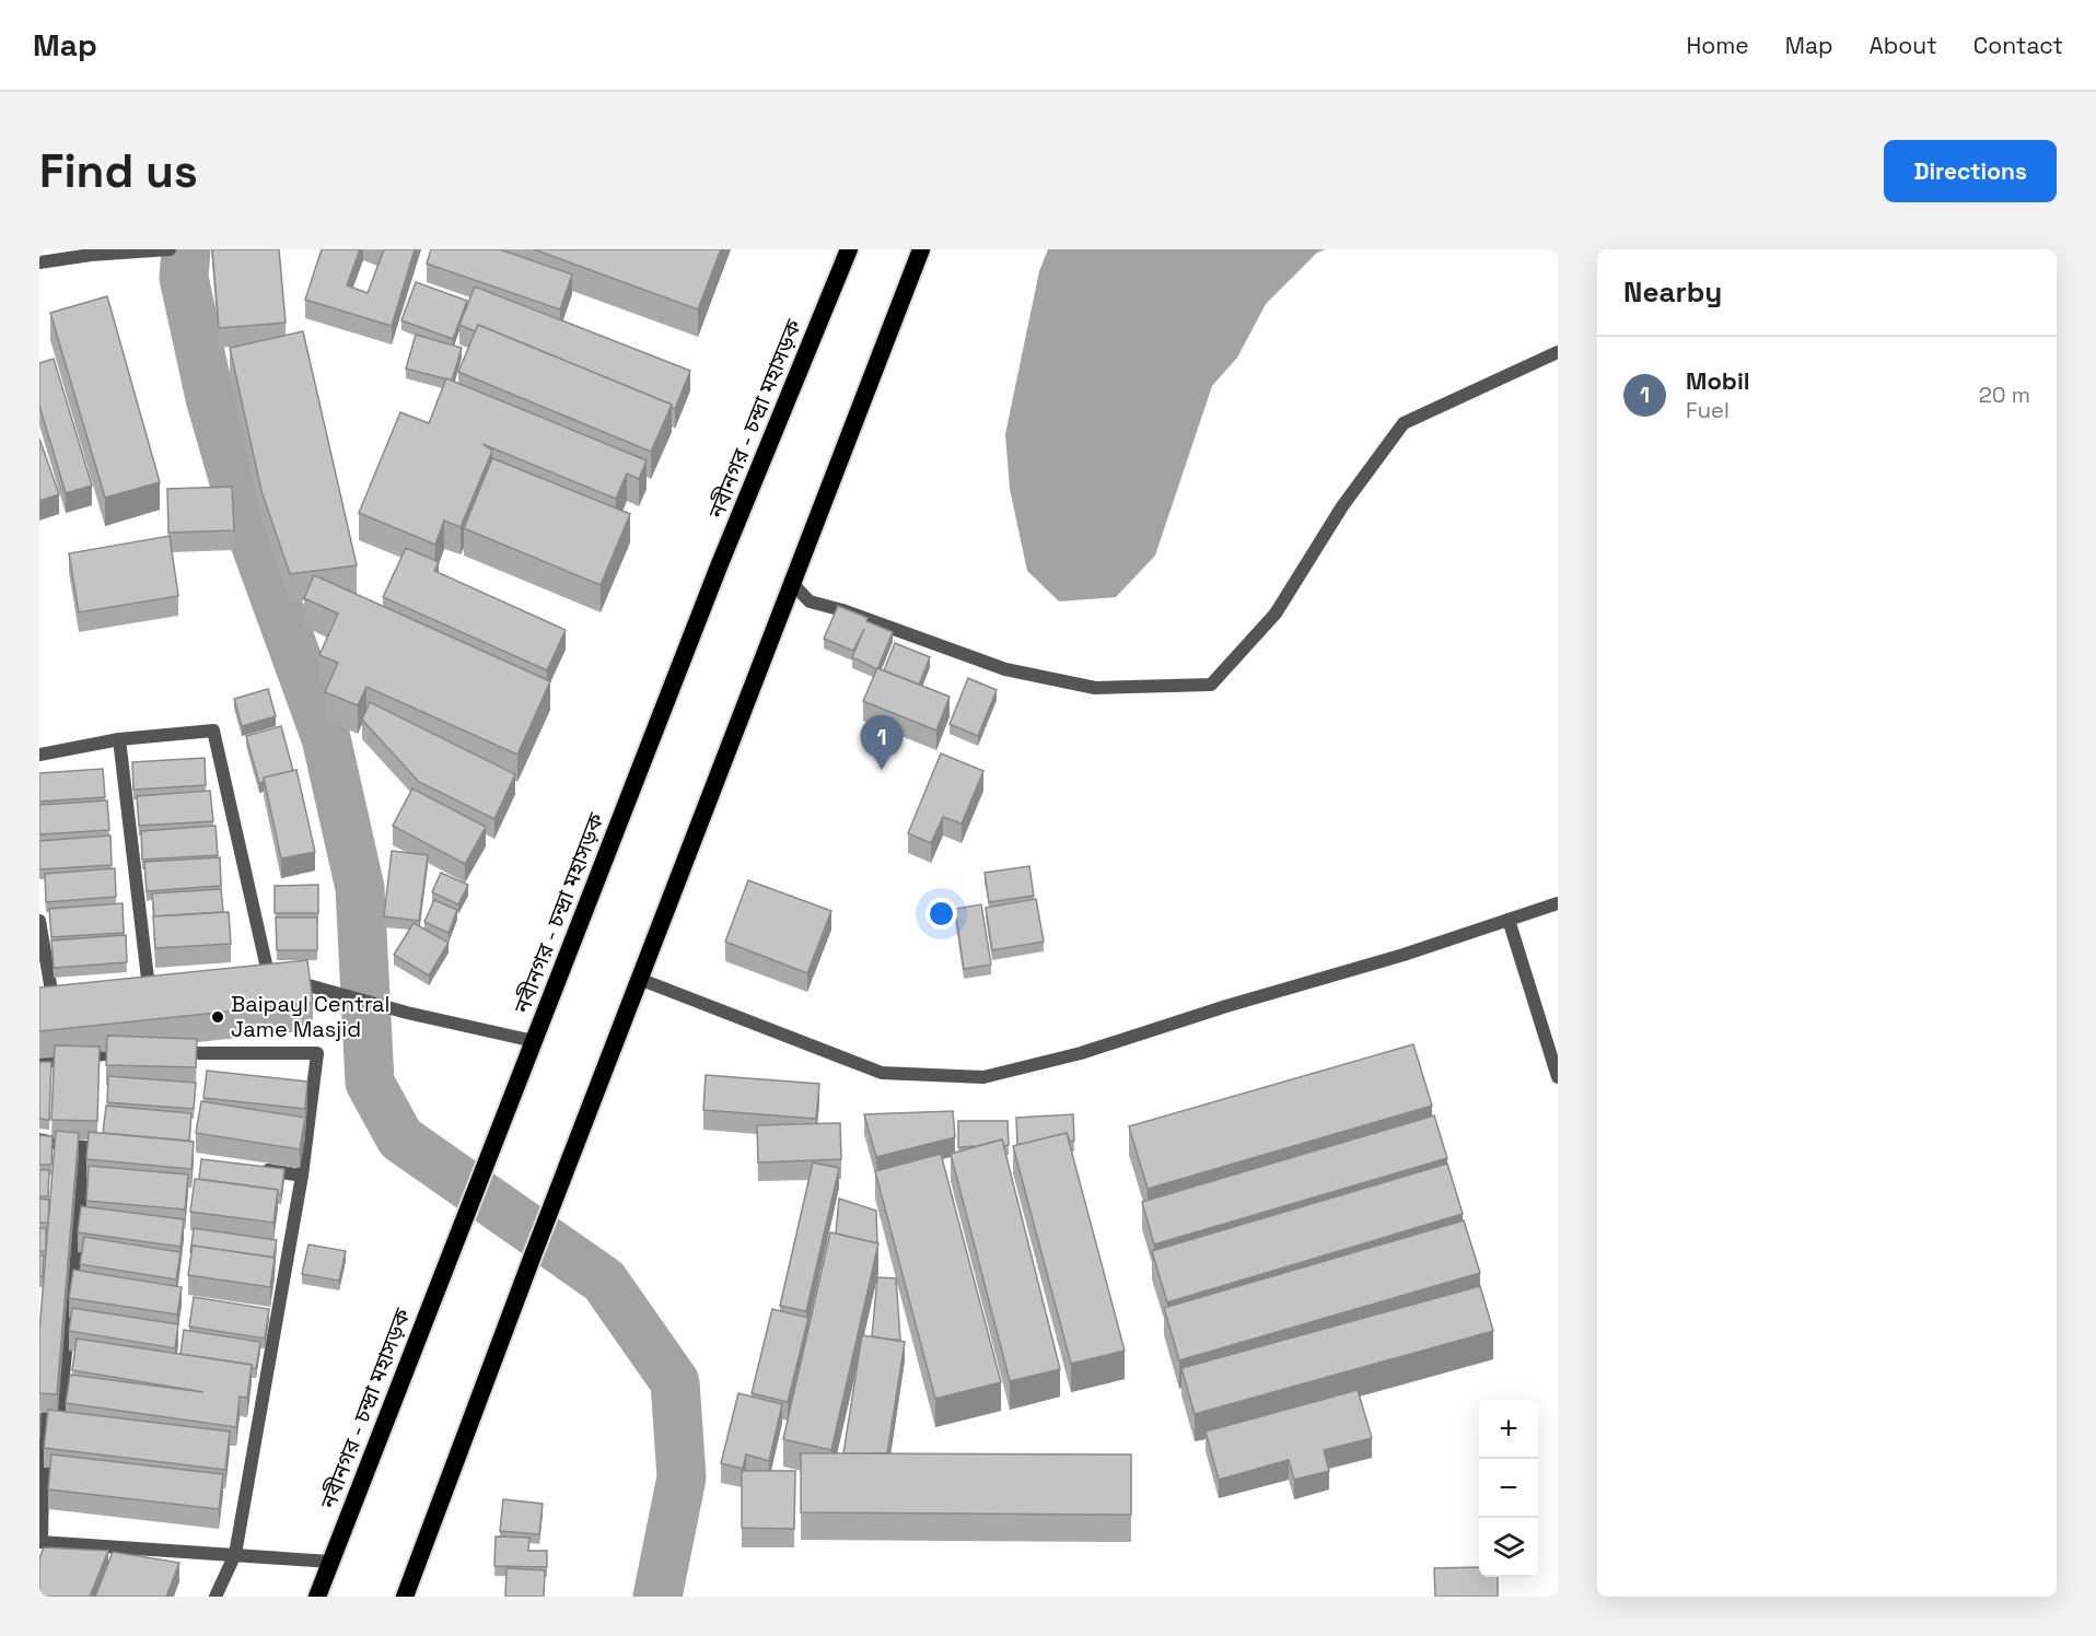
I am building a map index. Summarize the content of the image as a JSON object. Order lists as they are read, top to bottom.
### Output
{
  "streets": {
    "highway": ["নবীনগর - চন্দ্রা মহাসড়ক"]
  },
  "places": ["Baipayl Central Jame Masjid"],
  "page": {
    "header": "Map",
    "nav": [
      "Home",
      "Map",
      "About",
      "Contact"
    ],
    "buttons": "Directions",
    "title": "Find us",
    "heading": "Nearby",
    "list": [
      {
        "mark": "1",
        "name": "Mobil",
        "note": "Fuel",
        "value": "20 m"
      }
    ],
    "pins": "1",
    "map_buttons": ["+", "−"]
  }
}
